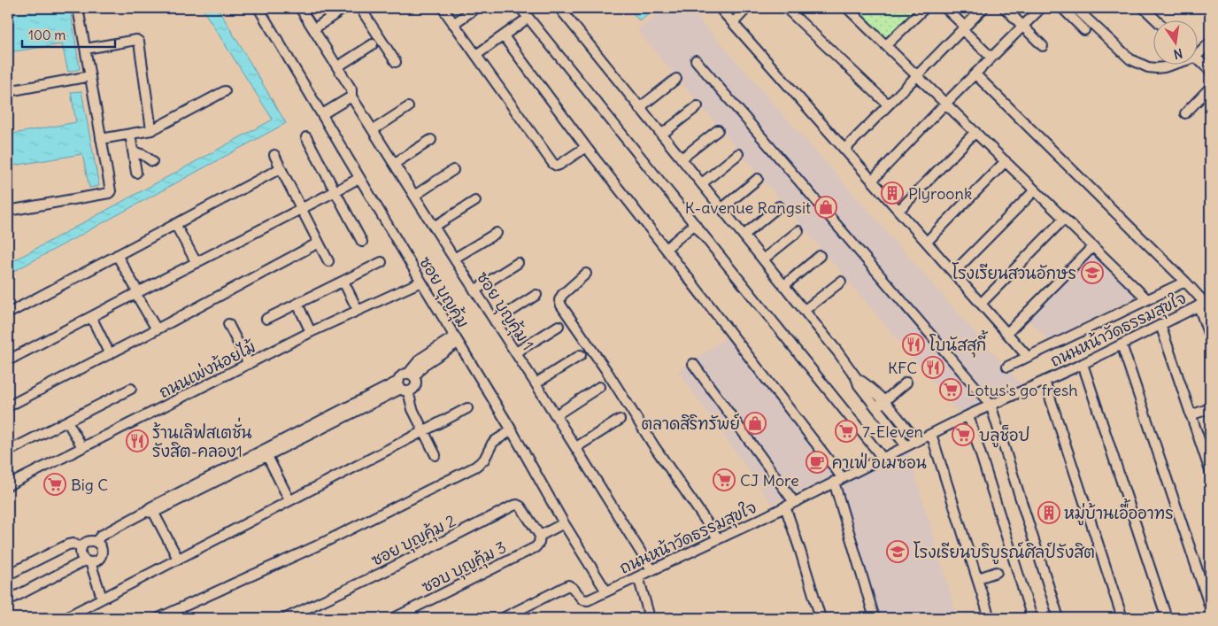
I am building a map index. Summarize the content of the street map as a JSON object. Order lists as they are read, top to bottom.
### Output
{
  "streets": {
    "street": [
      "ซอย บุญคุ้ม",
      "ซอย บุญคุ้ม 1",
      "ถนนหน้าวัดธรรมสุขใจ",
      "ถนนเพ่งน้อยไม้",
      "ซอย บุญคุ้ม 2",
      "ซอบ บุญคุ้ม 3"
    ]
  },
  "crossings": [
    ["ซอย บุญคุ้ม", "ถนนหน้าวัดธรรมสุขใจ"],
    ["ซอย บุญคุ้ม", "ถนนเพ่งน้อยไม้"],
    ["ซอย บุญคุ้ม", "ซอบ บุญคุ้ม 3"],
    ["ซอย บุญคุ้ม 1", "ถนนหน้าวัดธรรมสุขใจ"],
    ["ซอย บุญคุ้ม 2", "ซอบ บุญคุ้ม 3"]
  ],
  "places": {
    "building": ["Plyroonk", "หมู่บ้านเอื้ออาทร"],
    "shop": ["K-avenue Rangsit", "ตลาดสิริทรัพย์"],
    "school or university": ["โรงเรียนสวนอักษร", "โรงเรียนบริบูรณ์ศิลป์รังสิต"],
    "restaurant": ["โบนัสสุกี้", "KFC", "ร้านเลิฟสเตชั่น รังสิต-คลอง1"],
    "supermarket": [
      "Lotus's go fresh",
      "7-Eleven",
      "บลูช็อป",
      "CJ More",
      "Big C"
    ],
    "cafe": ["คาเฟ่ อเมซอน"]
  },
  "scale_bar": "100 m",
  "north": "bottom"
}
